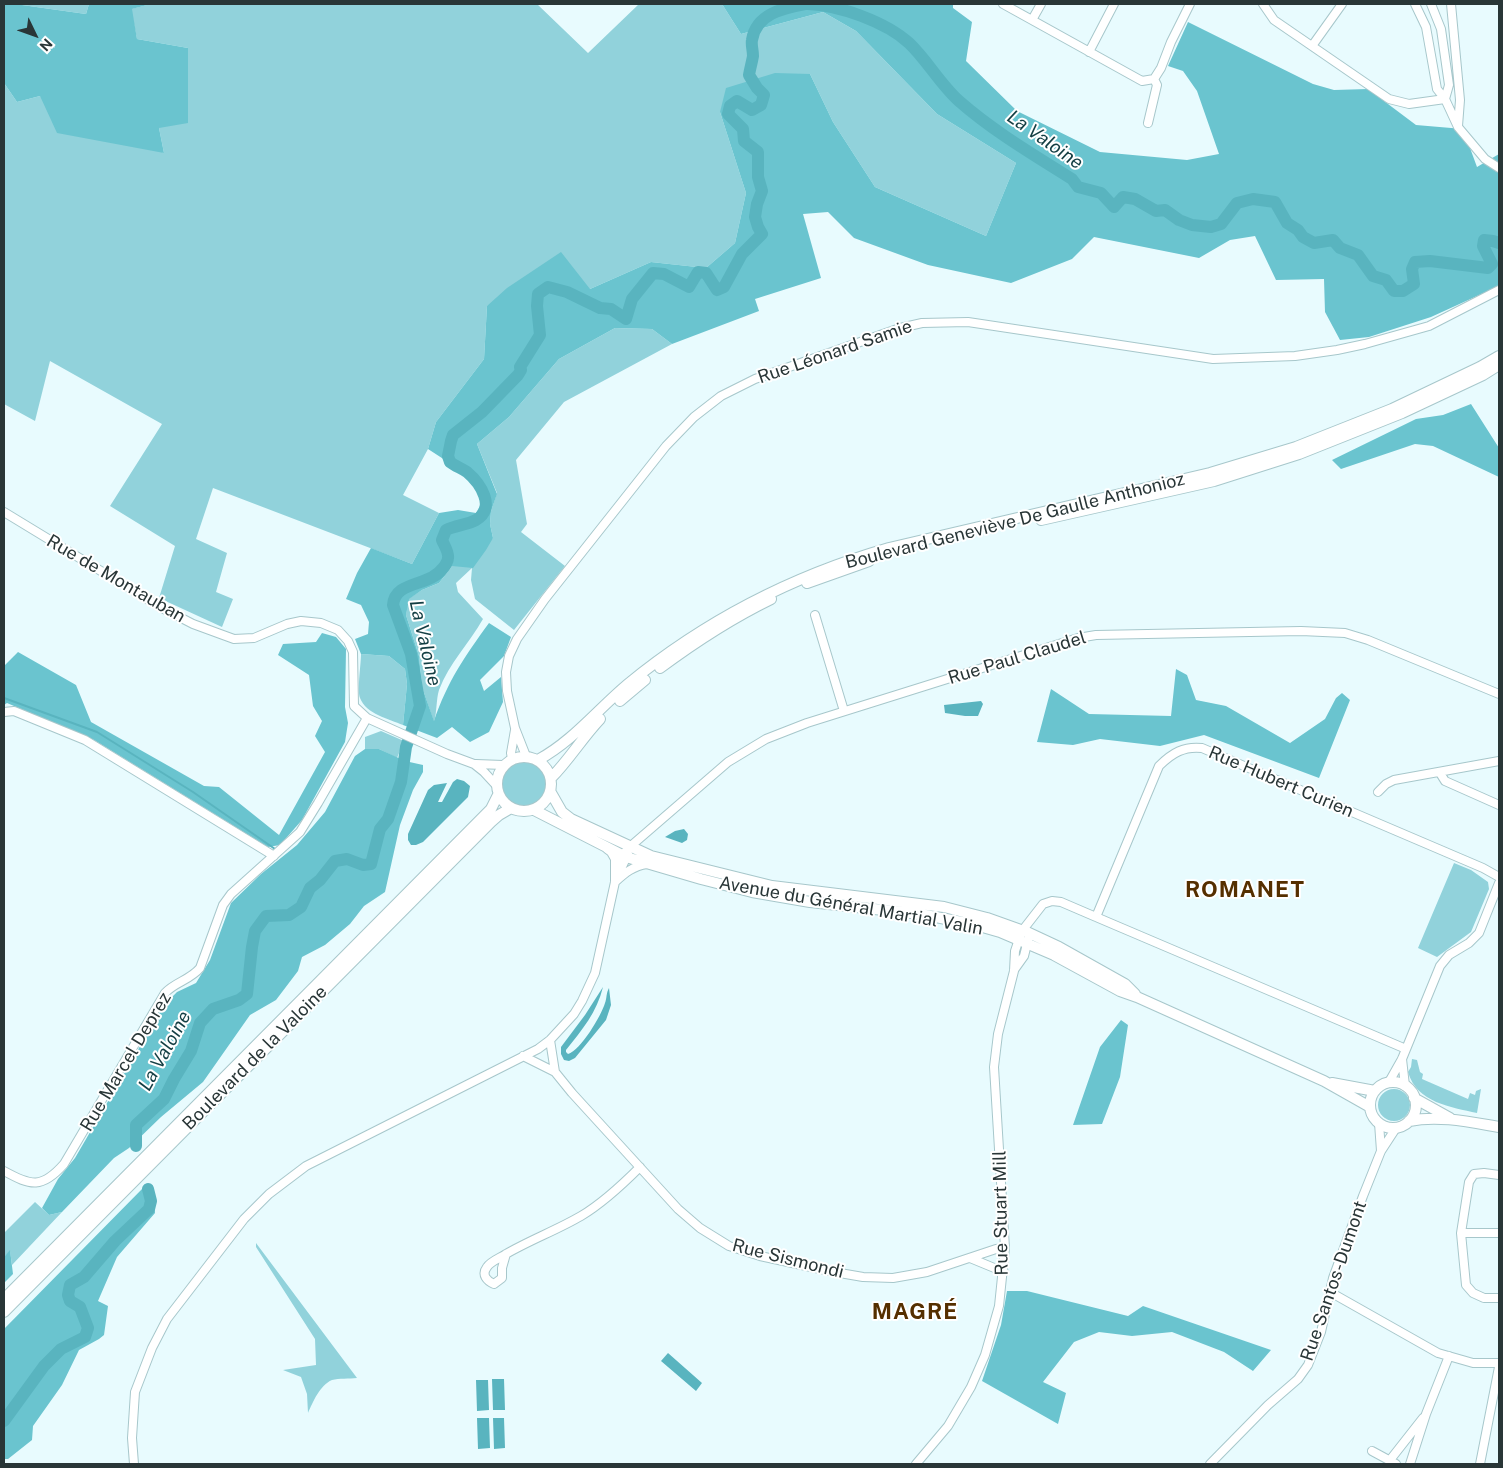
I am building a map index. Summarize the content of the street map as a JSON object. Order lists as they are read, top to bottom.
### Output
{
  "streets": {
    "main road": ["Boulevard Geneviève De Gaulle Anthonioz", "Avenue du Général Martial Valin", "Boulevard de la Valoine"],
    "street": [
      "Rue Léonard Samie",
      "Rue de Montauban",
      "Rue Paul Claudel",
      "Rue Hubert Curien",
      "Rue Marcel Deprez",
      "Rue Stuart Mill",
      "Rue Sismondi",
      "Rue Santos-Dumont"
    ]
  },
  "crossings": [
    ["Boulevard Geneviève De Gaulle Anthonioz", "Avenue du Général Martial Valin"],
    ["Boulevard Geneviève De Gaulle Anthonioz", "Boulevard de la Valoine"],
    ["Rue de Montauban", "Rue Marcel Deprez"],
    ["Rue Paul Claudel", "Avenue du Général Martial Valin"],
    ["Avenue du Général Martial Valin", "Boulevard de la Valoine"],
    ["Avenue du Général Martial Valin", "Rue Stuart Mill"],
    ["Avenue du Général Martial Valin", "Rue Santos-Dumont"],
    ["Rue Stuart Mill", "Rue Sismondi"]
  ],
  "districts": ["ROMANET", "MAGRÉ"],
  "water": ["La Valoine"],
  "north": "bottom right"
}
